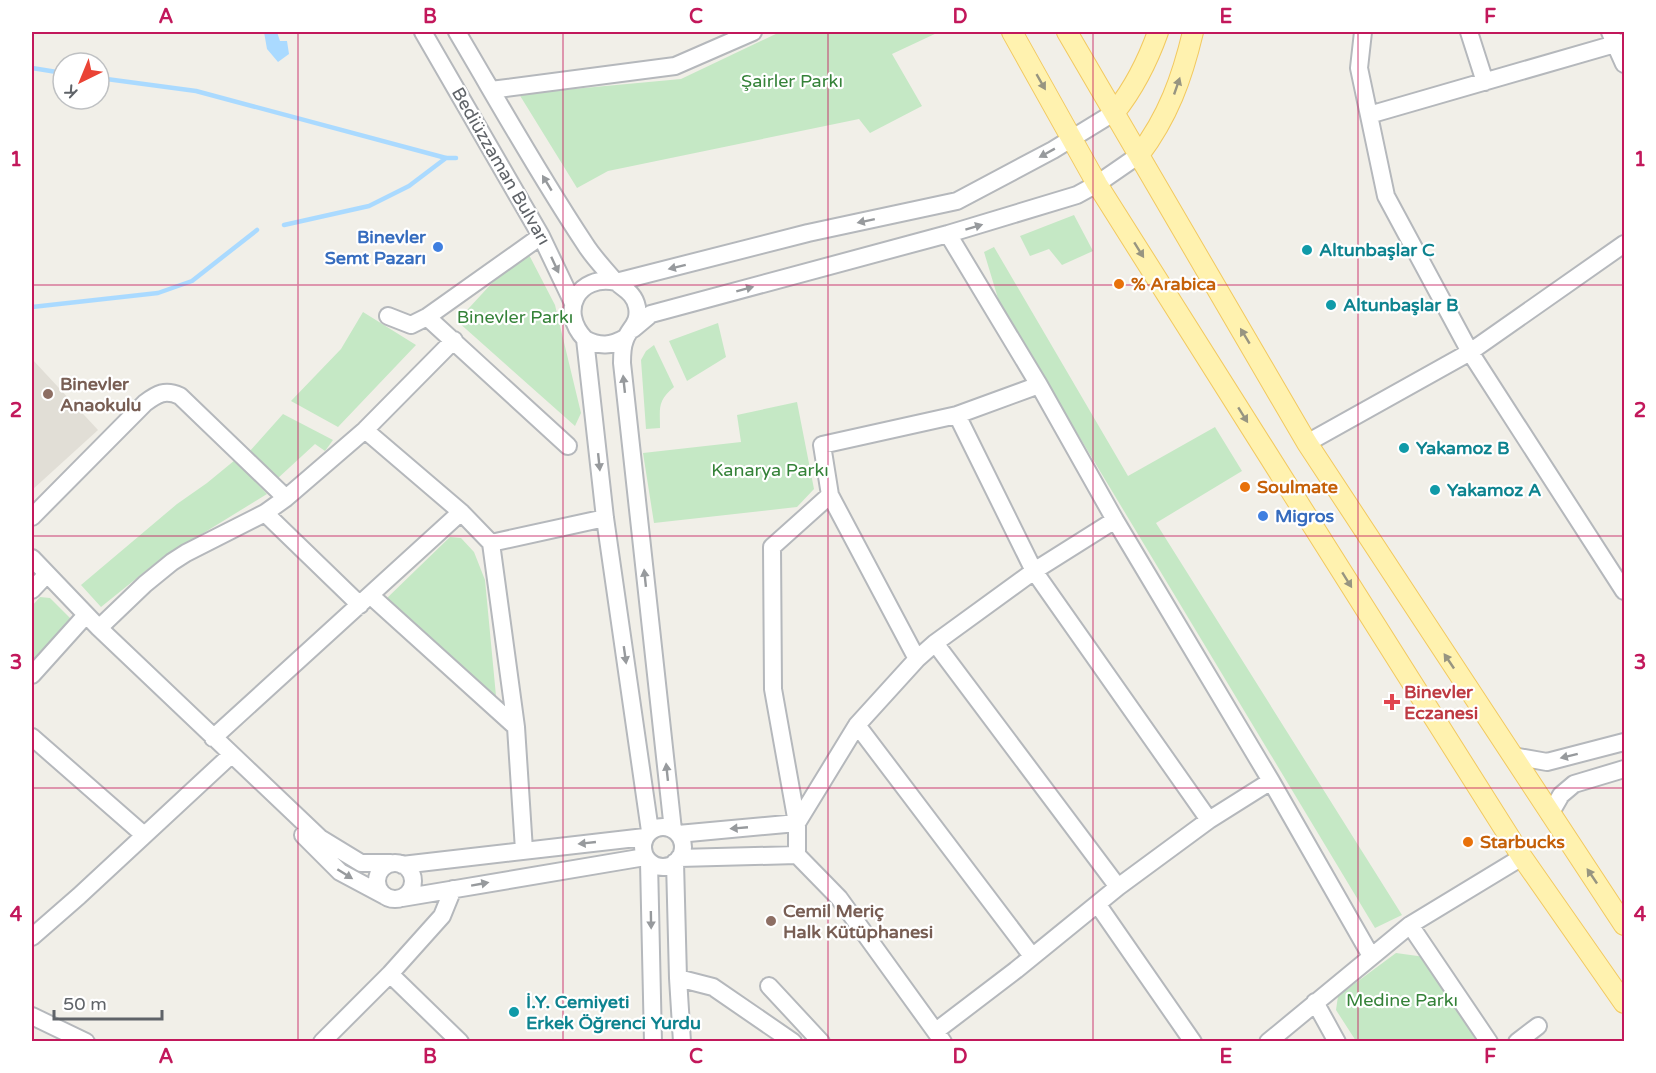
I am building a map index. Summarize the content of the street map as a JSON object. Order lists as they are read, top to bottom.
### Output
{
  "streets": {
    "street": ["Bediüzzaman Bulvarı"]
  },
  "parks": [
    "Şairler Parkı",
    "Binevler Parkı",
    "Kanarya Parkı",
    "Medine Parkı"
  ],
  "places": {
    "other": [
      "Binevler Semt Pazarı",
      "Altunbaşlar C",
      "% Arabica",
      "Altunbaşlar B",
      "Binevler Anaokulu",
      "Yakamoz B",
      "Soulmate",
      "Yakamoz A",
      "Migros",
      "Starbucks",
      "Cemil Meriç Halk Kütüphanesi",
      "İ.Y. Cemiyeti Erkek Öğrenci Yurdu"
    ],
    "health": ["Binevler Eczanesi"]
  },
  "scale_bar": "50 m",
  "north": "bottom left",
  "grid": {
    "columns": [
      "A",
      "B",
      "C",
      "D",
      "E",
      "F"
    ],
    "rows": [
      "1",
      "2",
      "3",
      "4"
    ]
  }
}
